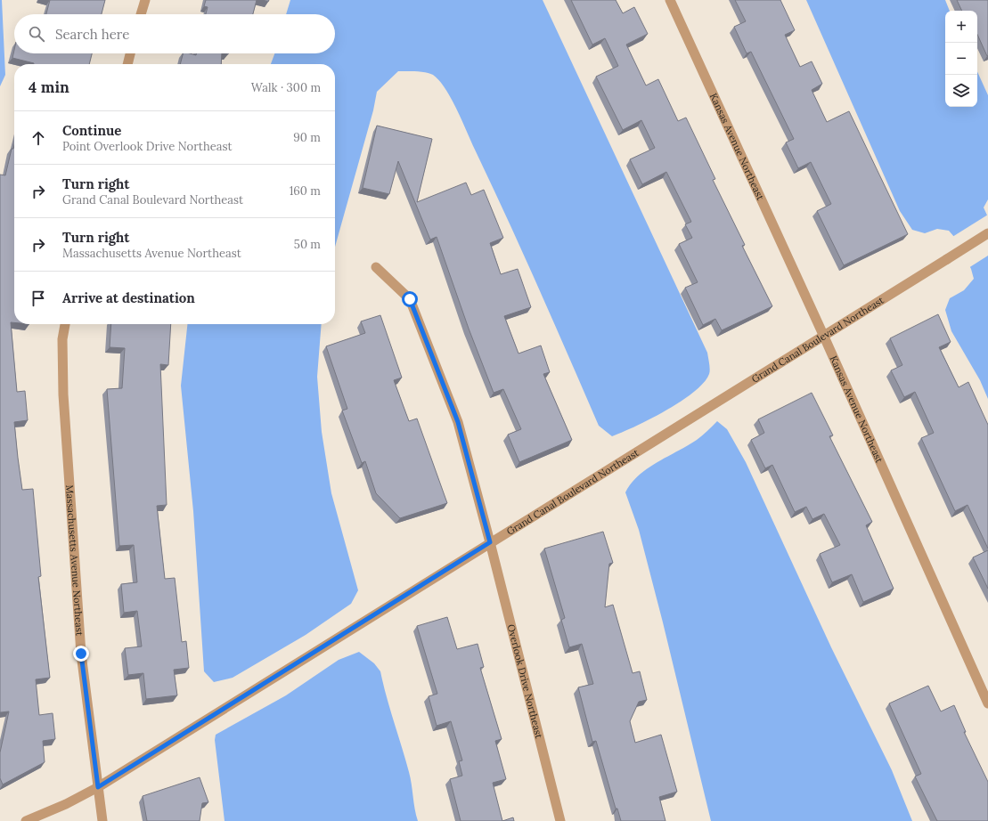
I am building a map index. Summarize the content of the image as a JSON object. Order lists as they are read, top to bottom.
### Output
{
  "streets": {
    "street": [
      "Kansas Avenue Northeast",
      "Grand Canal Boulevard Northeast",
      "Massachusetts Avenue Northeast",
      "Overlook Drive Northeast"
    ]
  },
  "crossings": [
    ["Kansas Avenue Northeast", "Grand Canal Boulevard Northeast"],
    ["Grand Canal Boulevard Northeast", "Massachusetts Avenue Northeast"],
    ["Grand Canal Boulevard Northeast", "Overlook Drive Northeast"]
  ],
  "page": {
    "map_buttons": ["+", "−"],
    "search": "Search here",
    "heading": ["4 min", "Walk · 300 m"],
    "list": [
      ["Continue", "Point Overlook Drive Northeast", "90 m"],
      ["Turn right", "Grand Canal Boulevard Northeast", "160 m"],
      ["Turn right", "Massachusetts Avenue Northeast", "50 m"],
      "Arrive at destination"
    ]
  }
}
